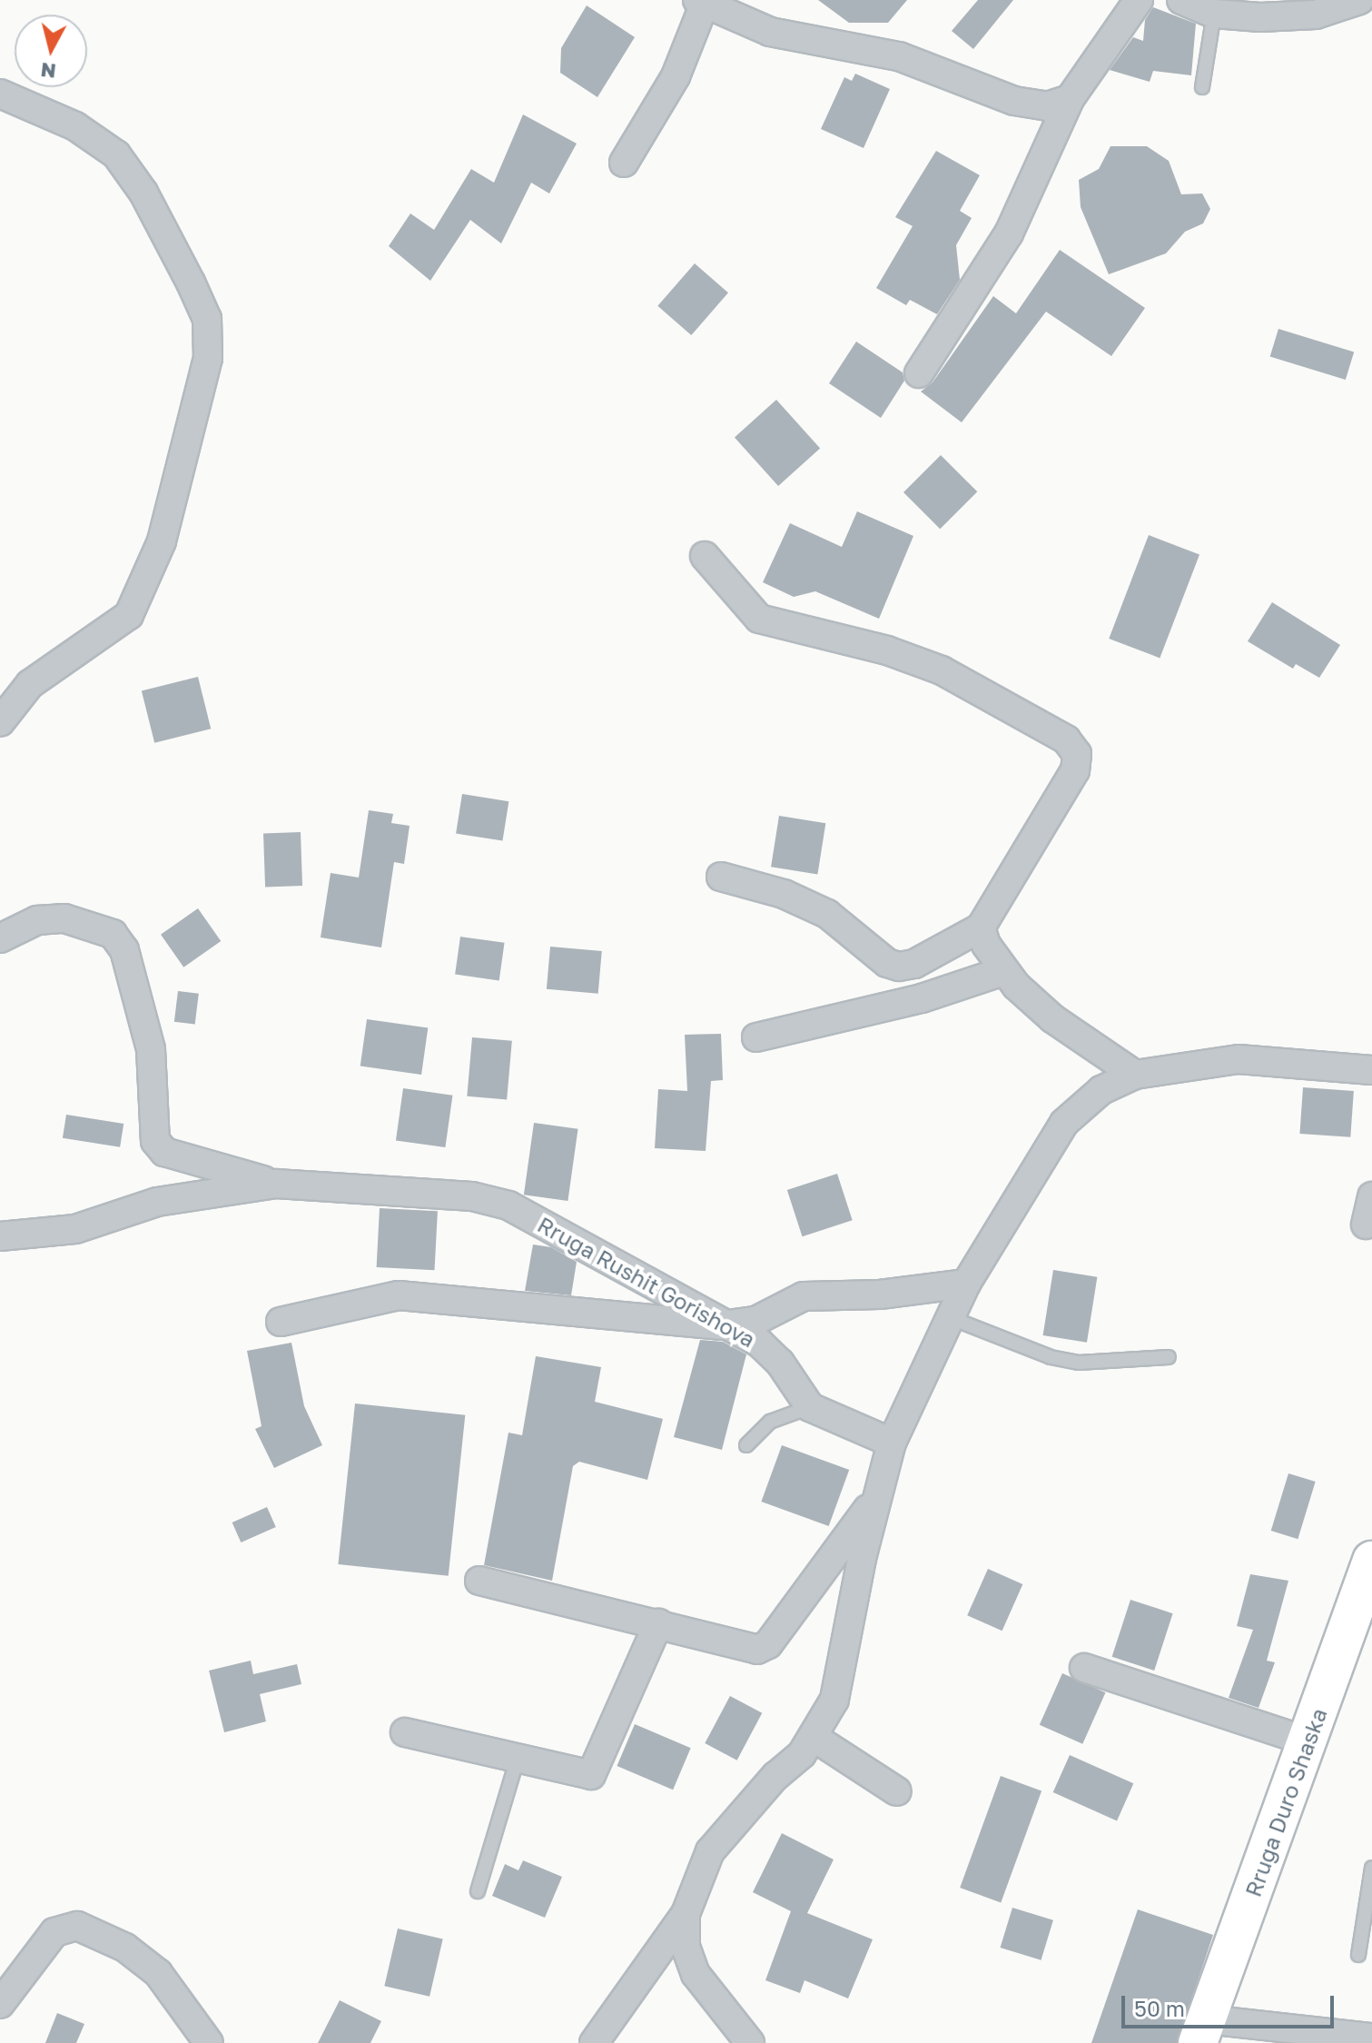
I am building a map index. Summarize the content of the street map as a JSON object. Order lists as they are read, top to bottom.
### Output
{
  "streets": {
    "main road": ["Rruga Duro Shaska"],
    "street": ["Rruga Rushit Gorishova"]
  },
  "scale_bar": "50 m",
  "north": "bottom"
}
